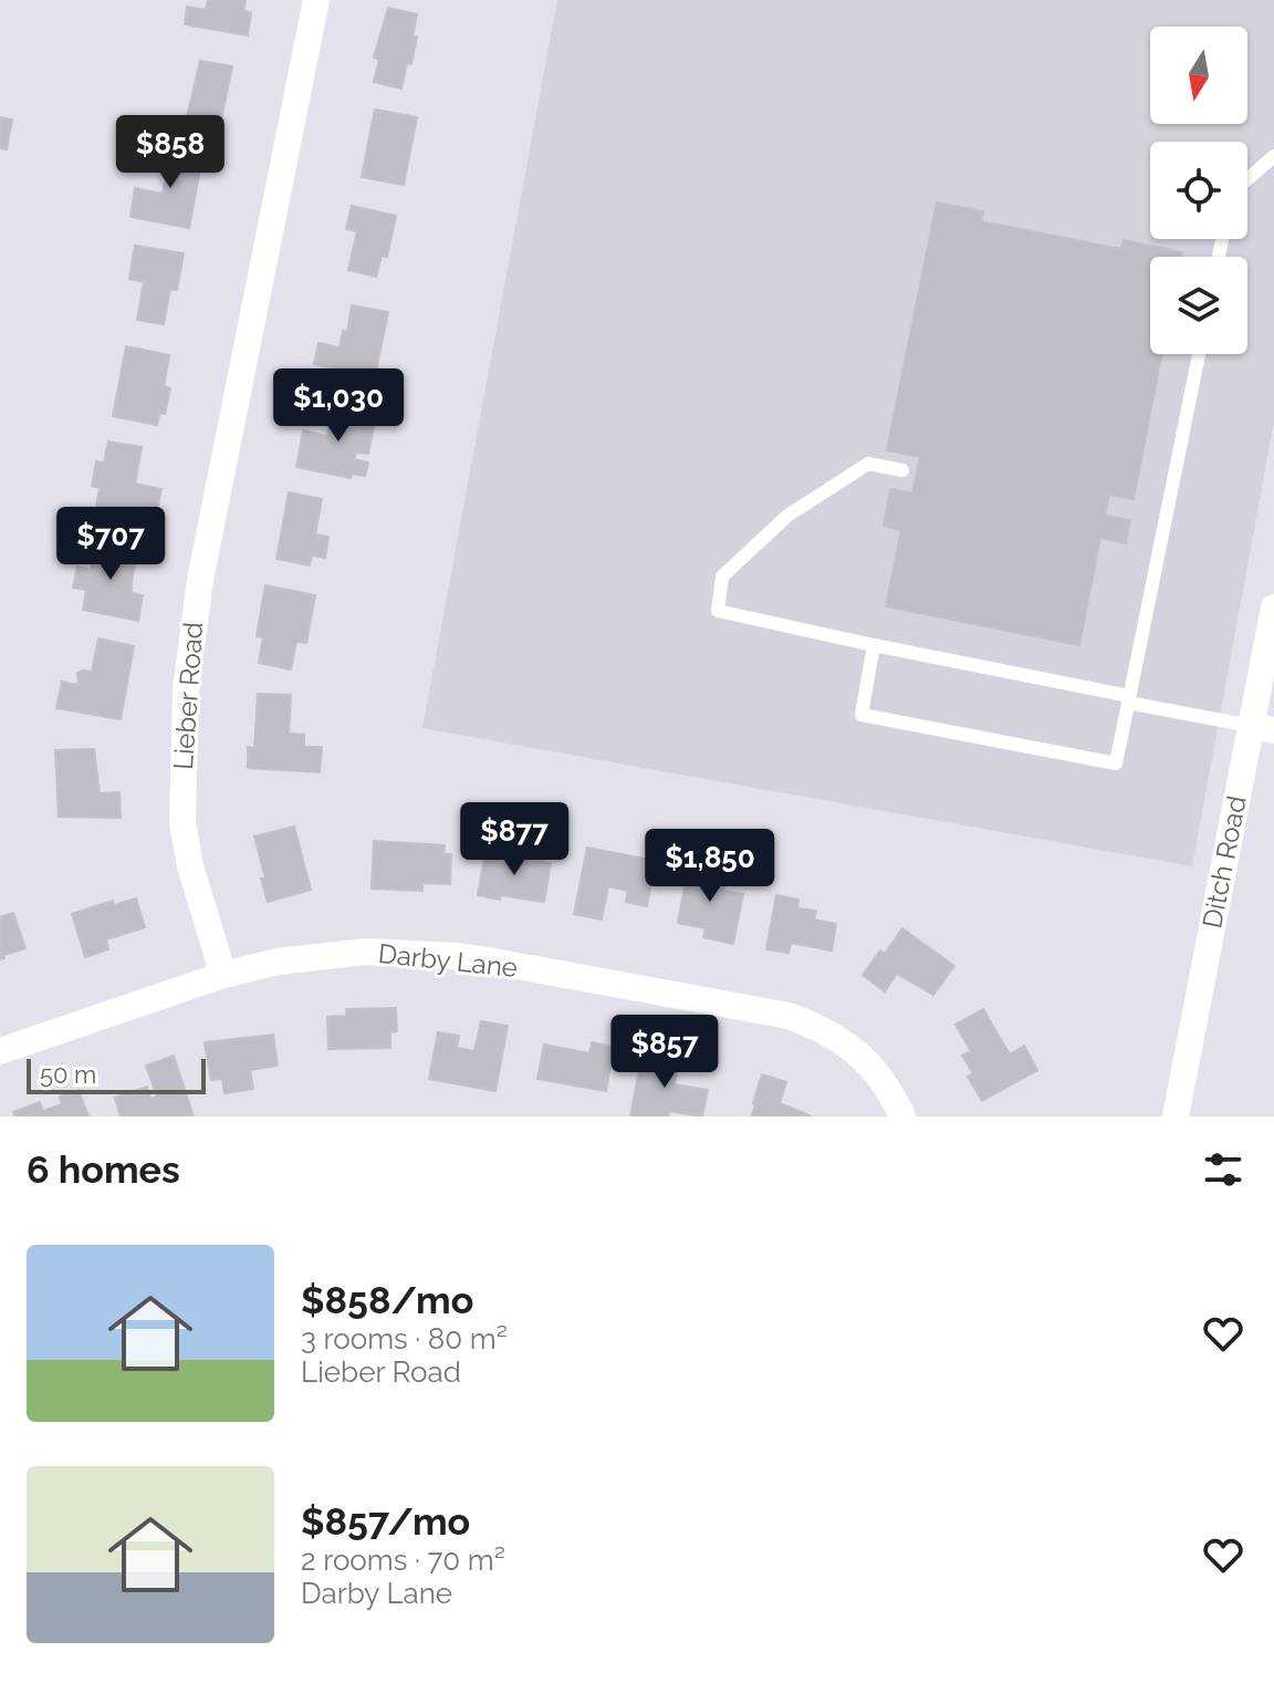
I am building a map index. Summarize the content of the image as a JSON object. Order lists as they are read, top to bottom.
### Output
{
  "streets": {
    "street": ["Lieber Road", "Ditch Road", "Darby Lane"]
  },
  "crossings": [
    ["Lieber Road", "Darby Lane"]
  ],
  "scale_bar": "50 m",
  "north": "bottom",
  "page": {
    "price": [
      "$858",
      "$1,030",
      "$707",
      "$877",
      "$1,850",
      "$857"
    ],
    "scale": "50 m",
    "heading": "6 homes",
    "list": [
      {
        "name": "$858/mo",
        "note": "3 rooms · 80 m² · Lieber Road"
      },
      {
        "name": "$857/mo",
        "note": "2 rooms · 70 m² · Darby Lane"
      }
    ]
  }
}
